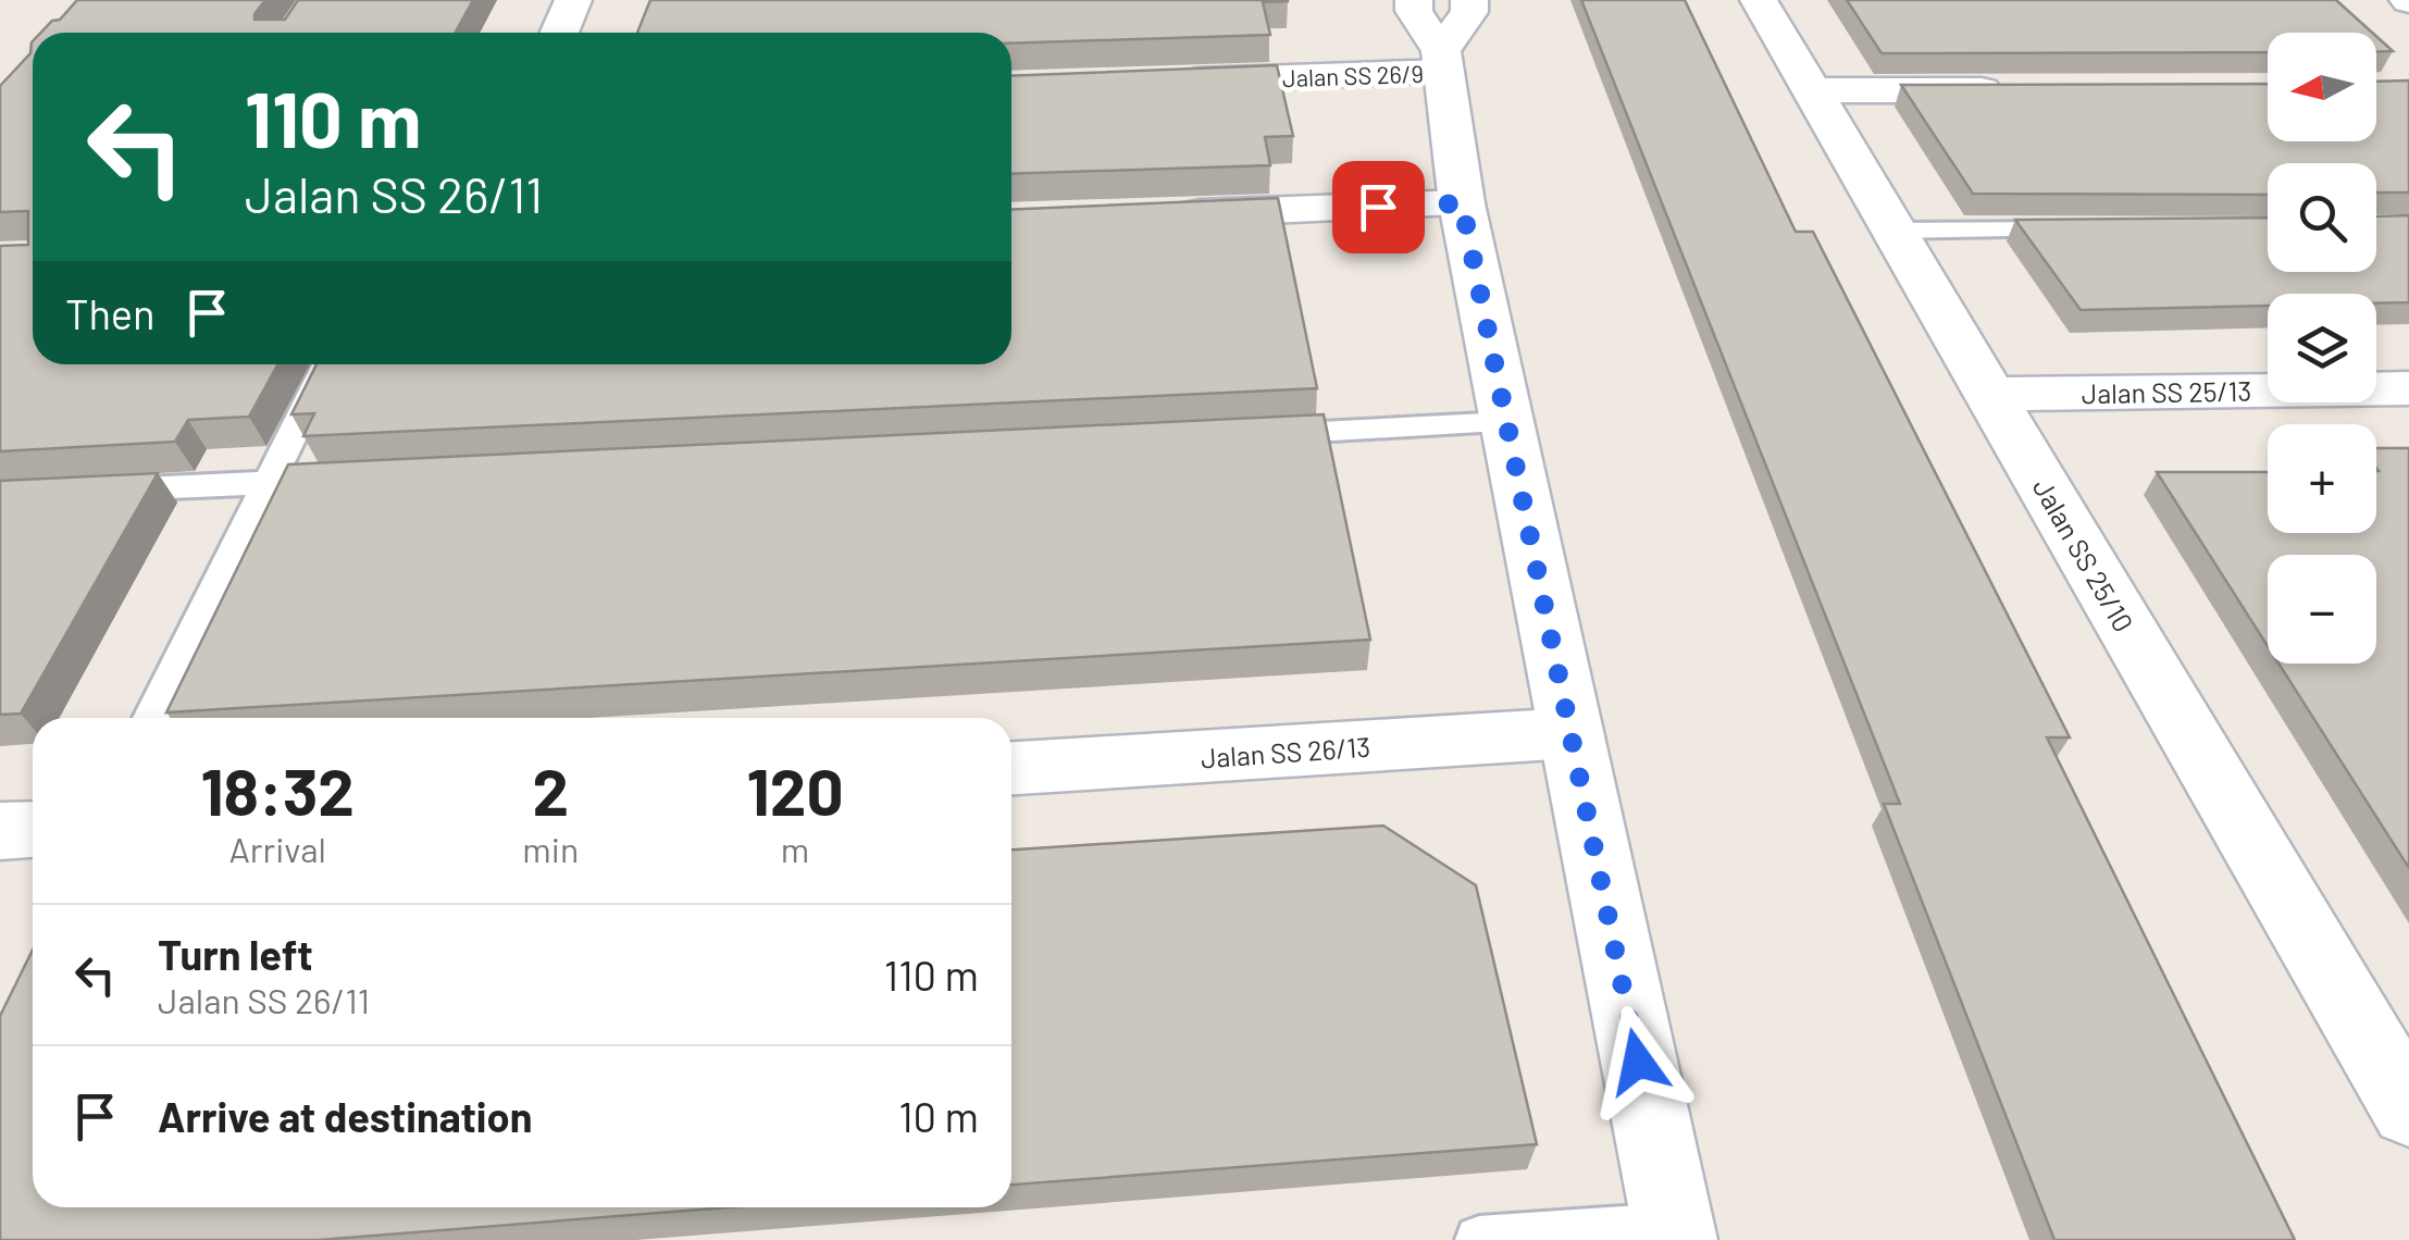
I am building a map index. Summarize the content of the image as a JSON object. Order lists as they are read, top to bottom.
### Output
{
  "streets": {
    "street": [
      "Jalan SS 26/9",
      "Jalan SS 25/13",
      "Jalan SS 25/10",
      "Jalan SS 26/13"
    ]
  },
  "crossings": [
    ["Jalan SS 25/13", "Jalan SS 25/10"]
  ],
  "north": "left",
  "page": {
    "map_buttons": ["+", "−"],
    "turn": ["110 m", "Jalan SS 26/11"],
    "then": "Then",
    "eta": [
      "18:32",
      "Arrival",
      "2",
      "min",
      "120",
      "m"
    ],
    "list": [
      {
        "name": "Turn left",
        "note": "Jalan SS 26/11",
        "value": "110 m"
      },
      {
        "name": "Arrive at destination",
        "value": "10 m"
      }
    ]
  }
}
